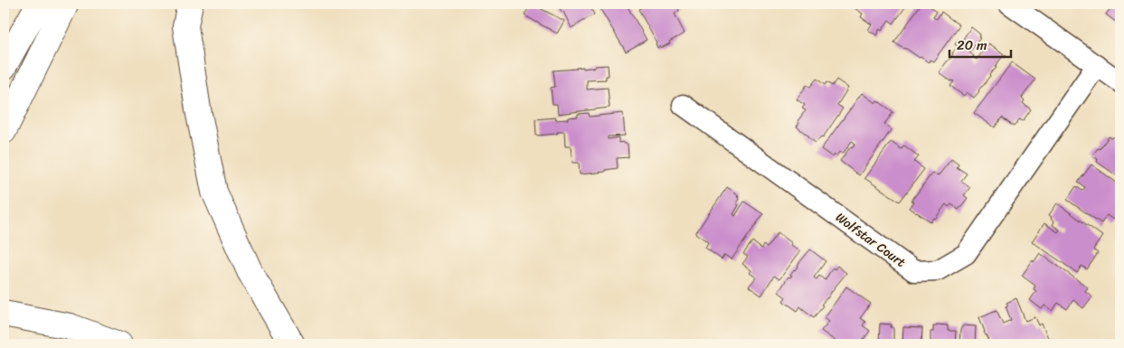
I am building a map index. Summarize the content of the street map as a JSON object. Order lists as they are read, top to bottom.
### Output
{
  "streets": {
    "street": ["Wolfstar Court"]
  },
  "scale_bar": "20 m"
}
